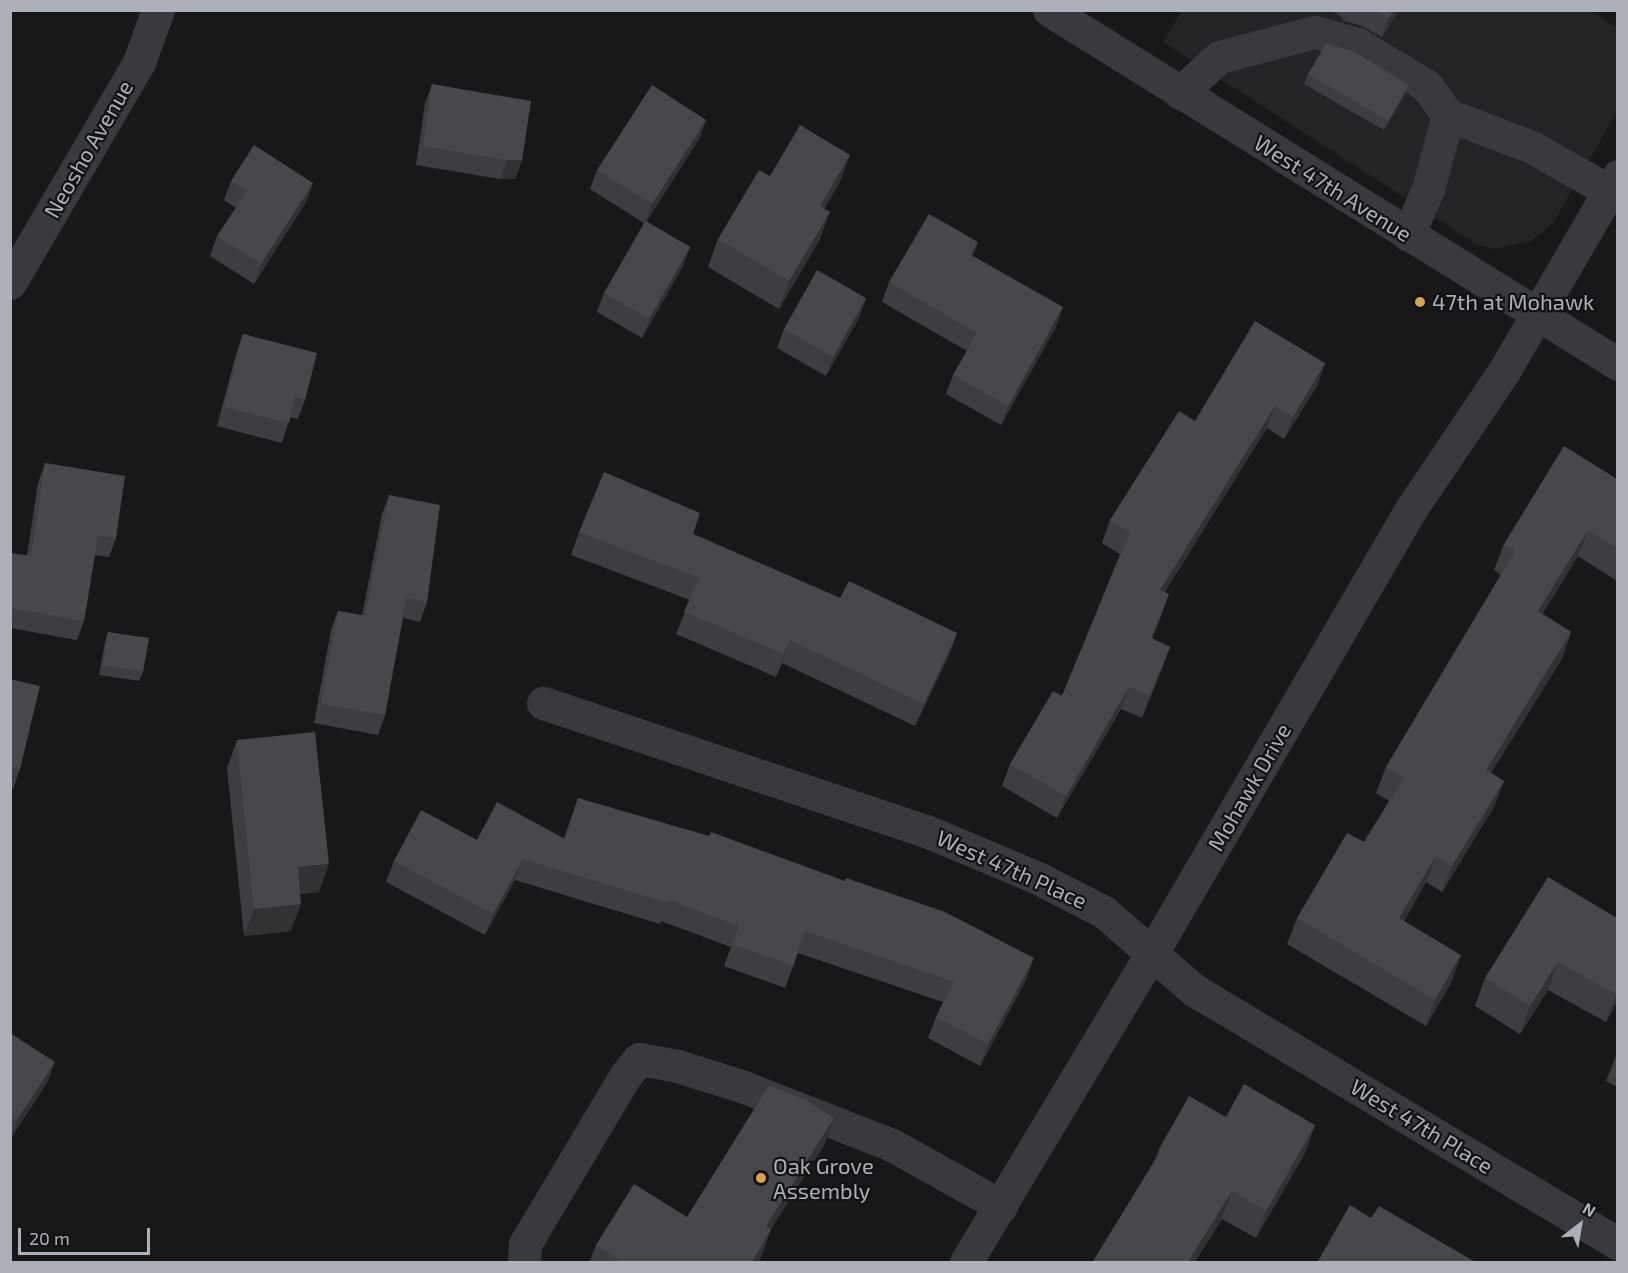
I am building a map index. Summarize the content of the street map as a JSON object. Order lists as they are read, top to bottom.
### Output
{
  "streets": {
    "street": [
      "Neosho Avenue",
      "West 47th Avenue",
      "Mohawk Drive",
      "West 47th Place"
    ]
  },
  "crossings": [
    ["West 47th Avenue", "Mohawk Drive"],
    ["Mohawk Drive", "West 47th Place"]
  ],
  "places": ["47th at Mohawk", "Oak Grove Assembly"],
  "scale_bar": "20 m",
  "north": "top right"
}
